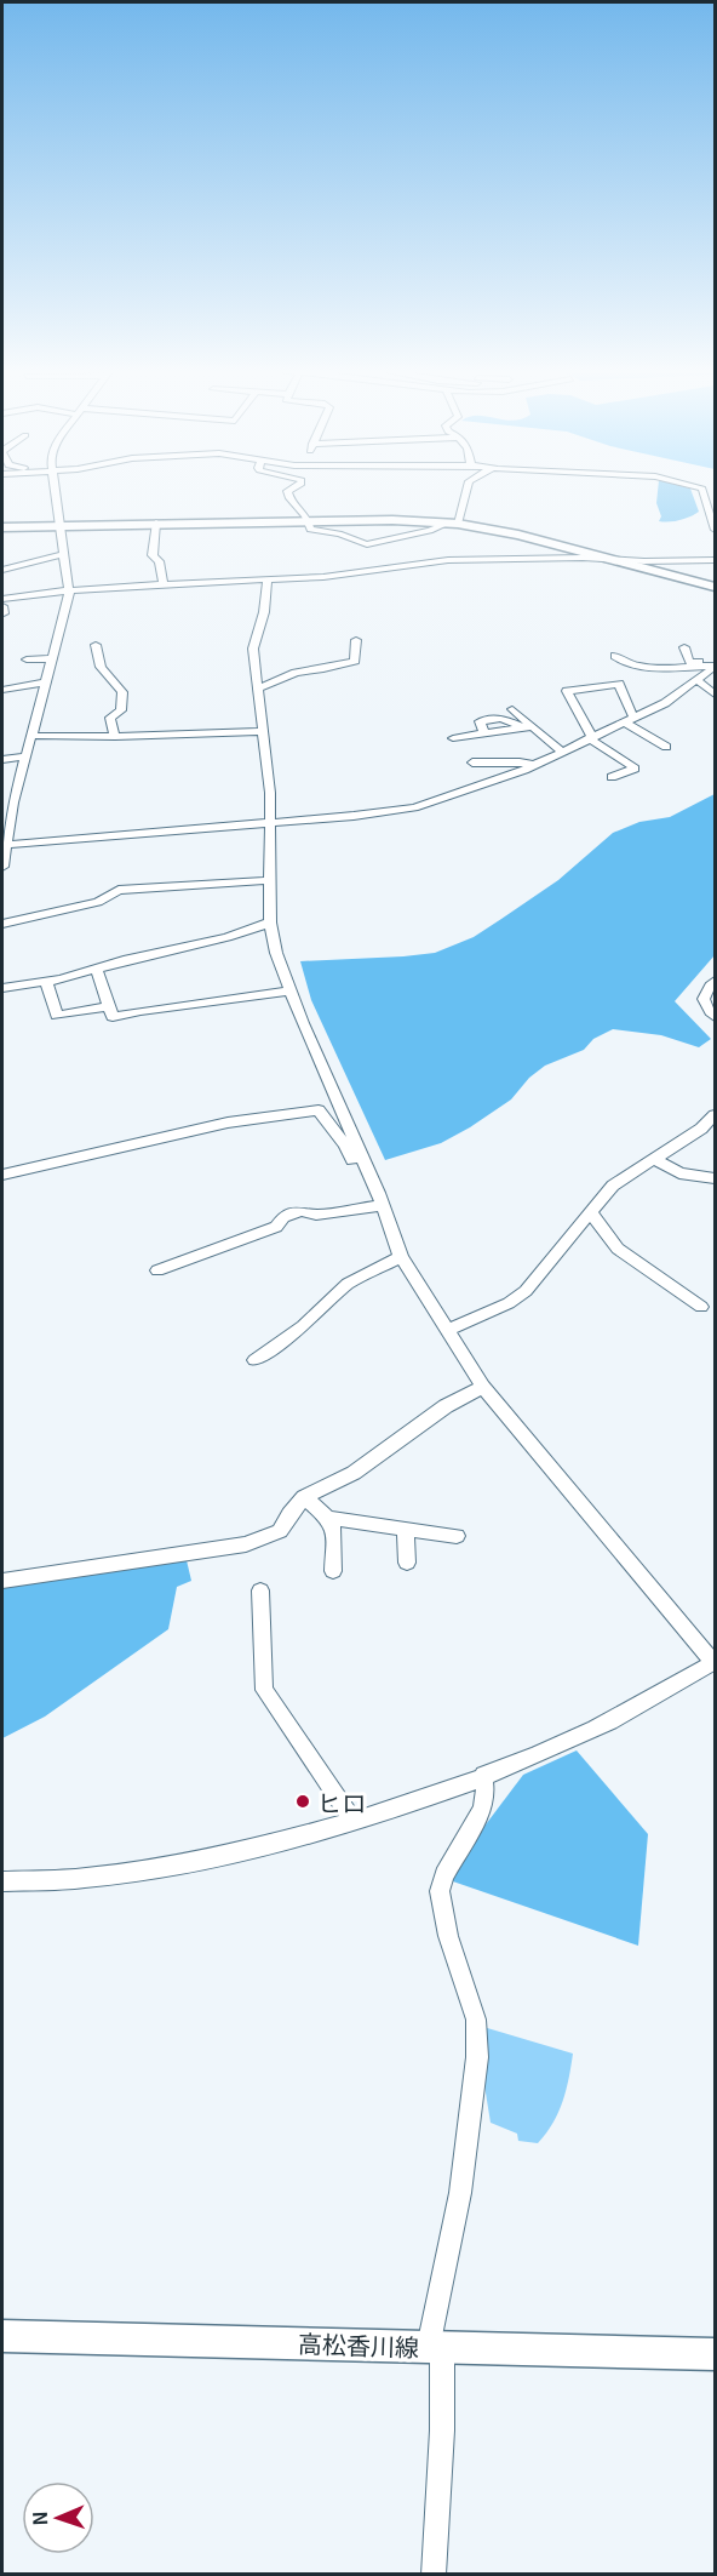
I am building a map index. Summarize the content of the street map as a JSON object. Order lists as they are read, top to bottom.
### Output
{
  "streets": {
    "main road": ["高松香川線"]
  },
  "places": ["ヒロ"],
  "north": "left"
}
